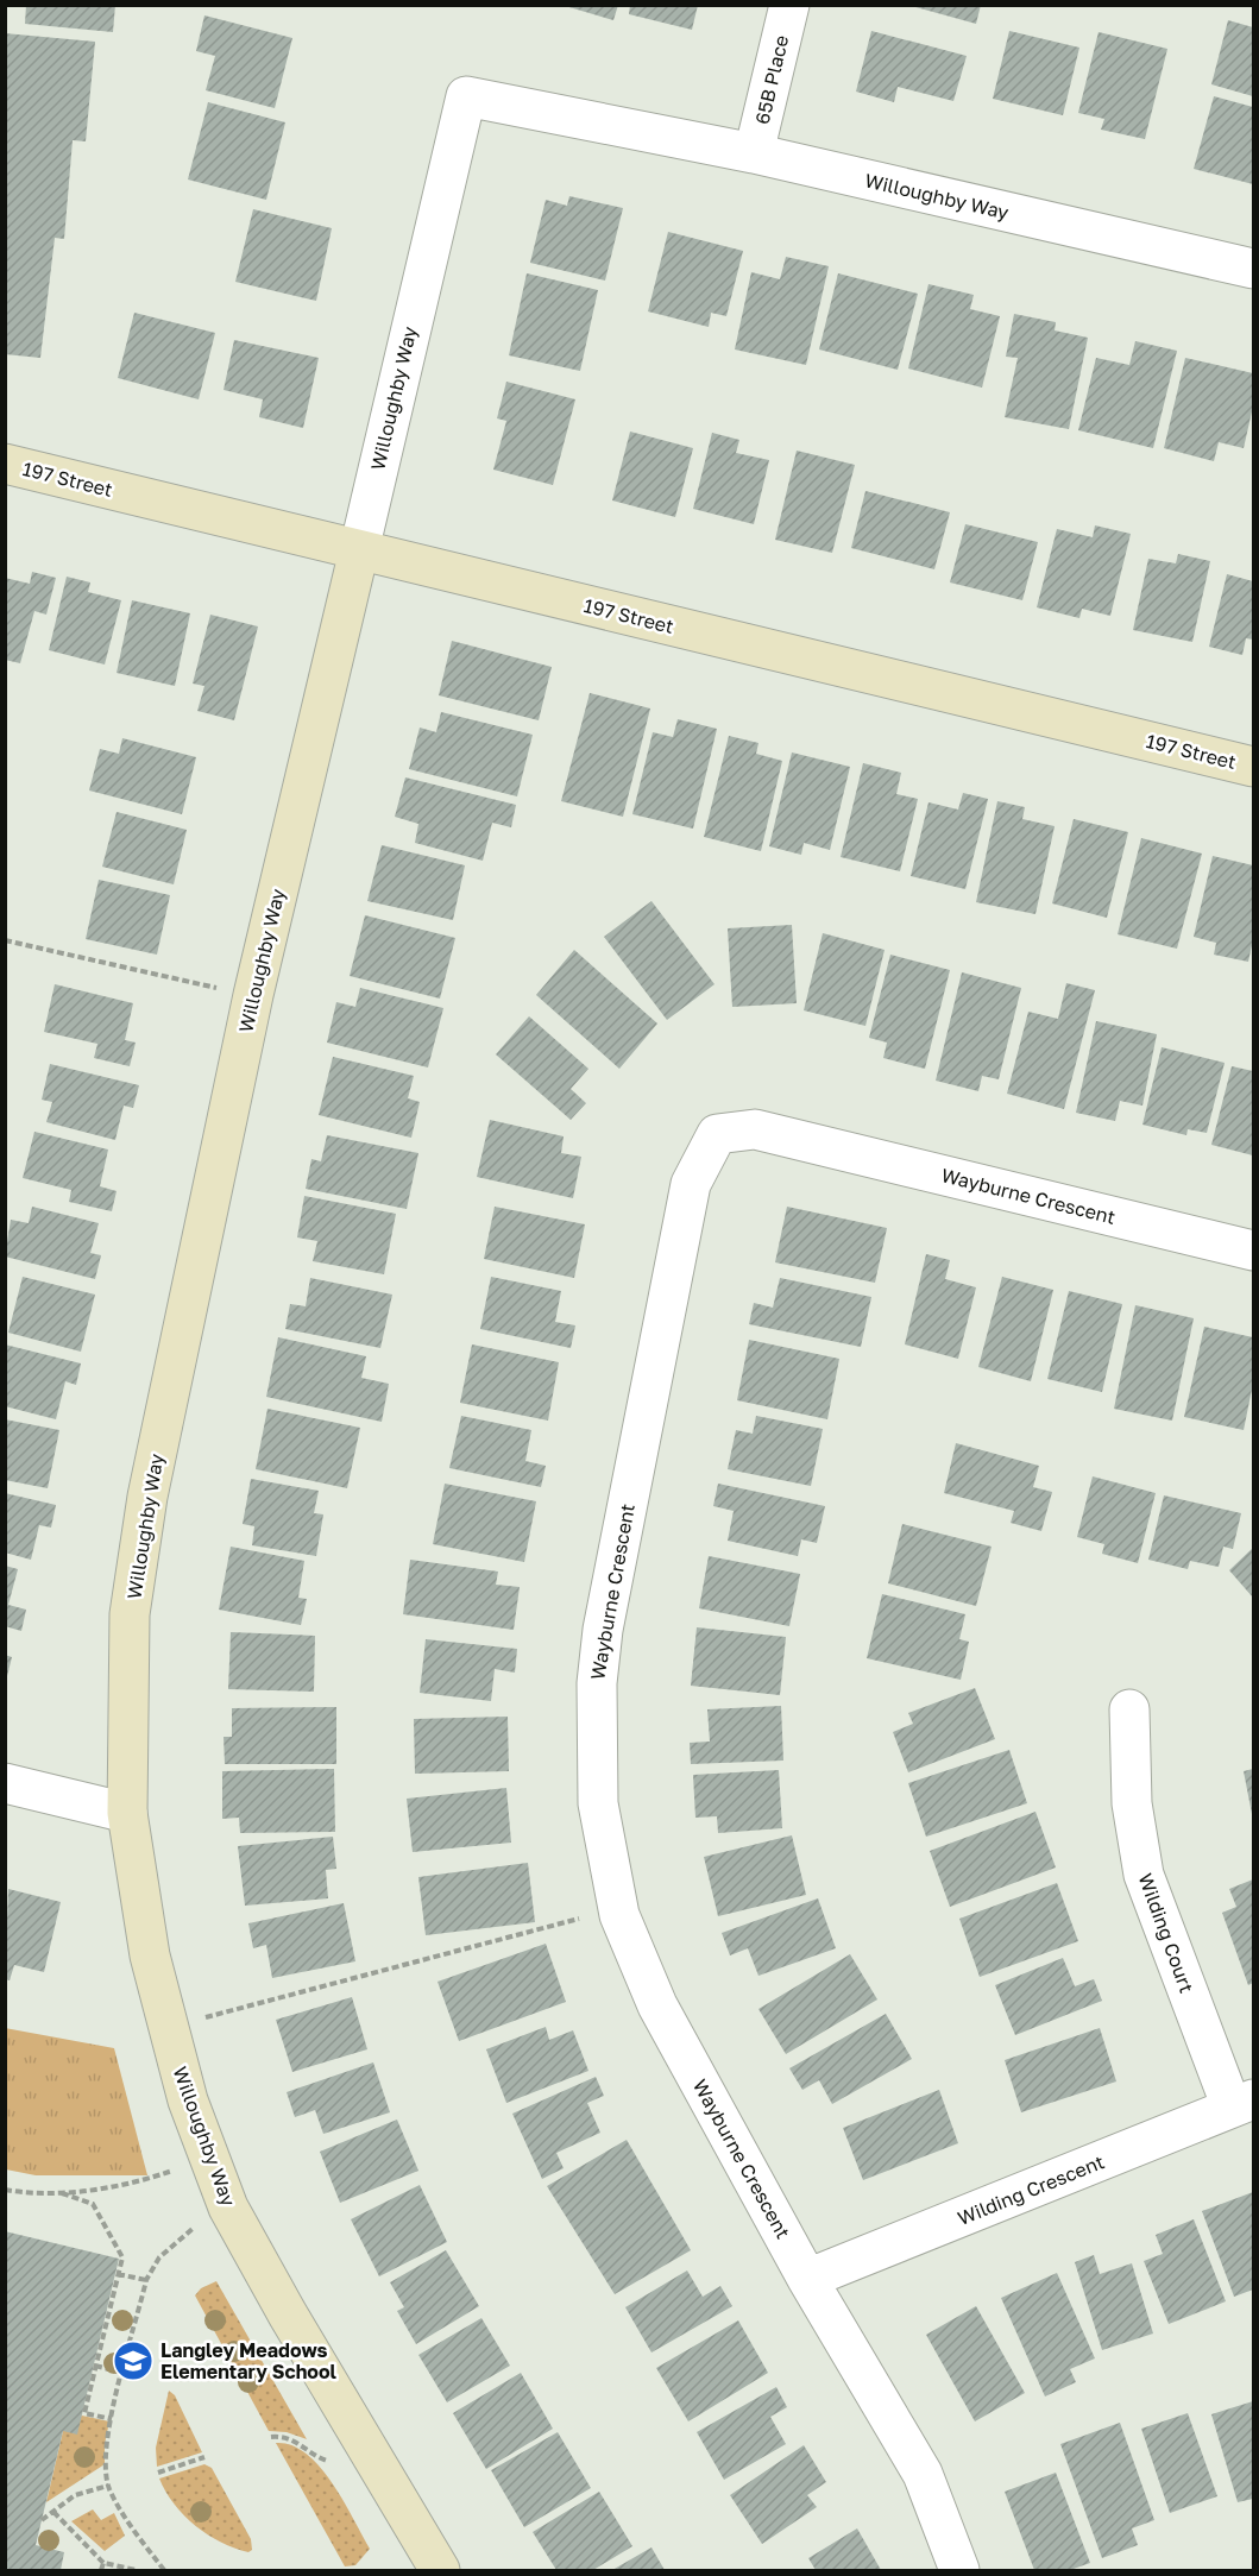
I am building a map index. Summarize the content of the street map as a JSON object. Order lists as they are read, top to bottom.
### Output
{
  "streets": {
    "street": [
      "65B Place",
      "Willoughby Way",
      "197 Street",
      "Wayburne Crescent",
      "Wilding Court",
      "Wilding Crescent"
    ]
  },
  "crossings": [
    ["65B Place", "Willoughby Way"],
    ["Willoughby Way", "197 Street"],
    ["Wayburne Crescent", "Wilding Crescent"],
    ["Wilding Court", "Wilding Crescent"]
  ],
  "places": {
    "school or university": ["Langley Meadows Elementary School"]
  }
}
